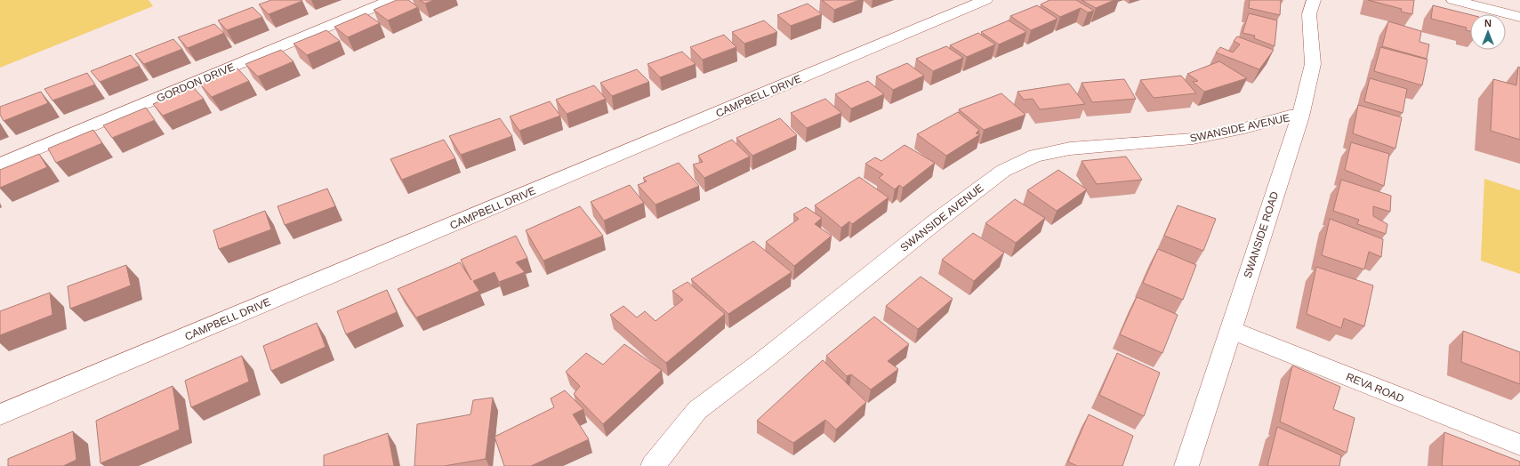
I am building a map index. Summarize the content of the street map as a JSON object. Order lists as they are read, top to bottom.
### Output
{
  "streets": {
    "street": [
      "GORDON DRIVE",
      "CAMPBELL DRIVE",
      "SWANSIDE AVENUE",
      "SWANSIDE ROAD",
      "REVA ROAD"
    ]
  },
  "crossings": [
    ["SWANSIDE AVENUE", "SWANSIDE ROAD"],
    ["SWANSIDE ROAD", "REVA ROAD"]
  ],
  "north": "top"
}
